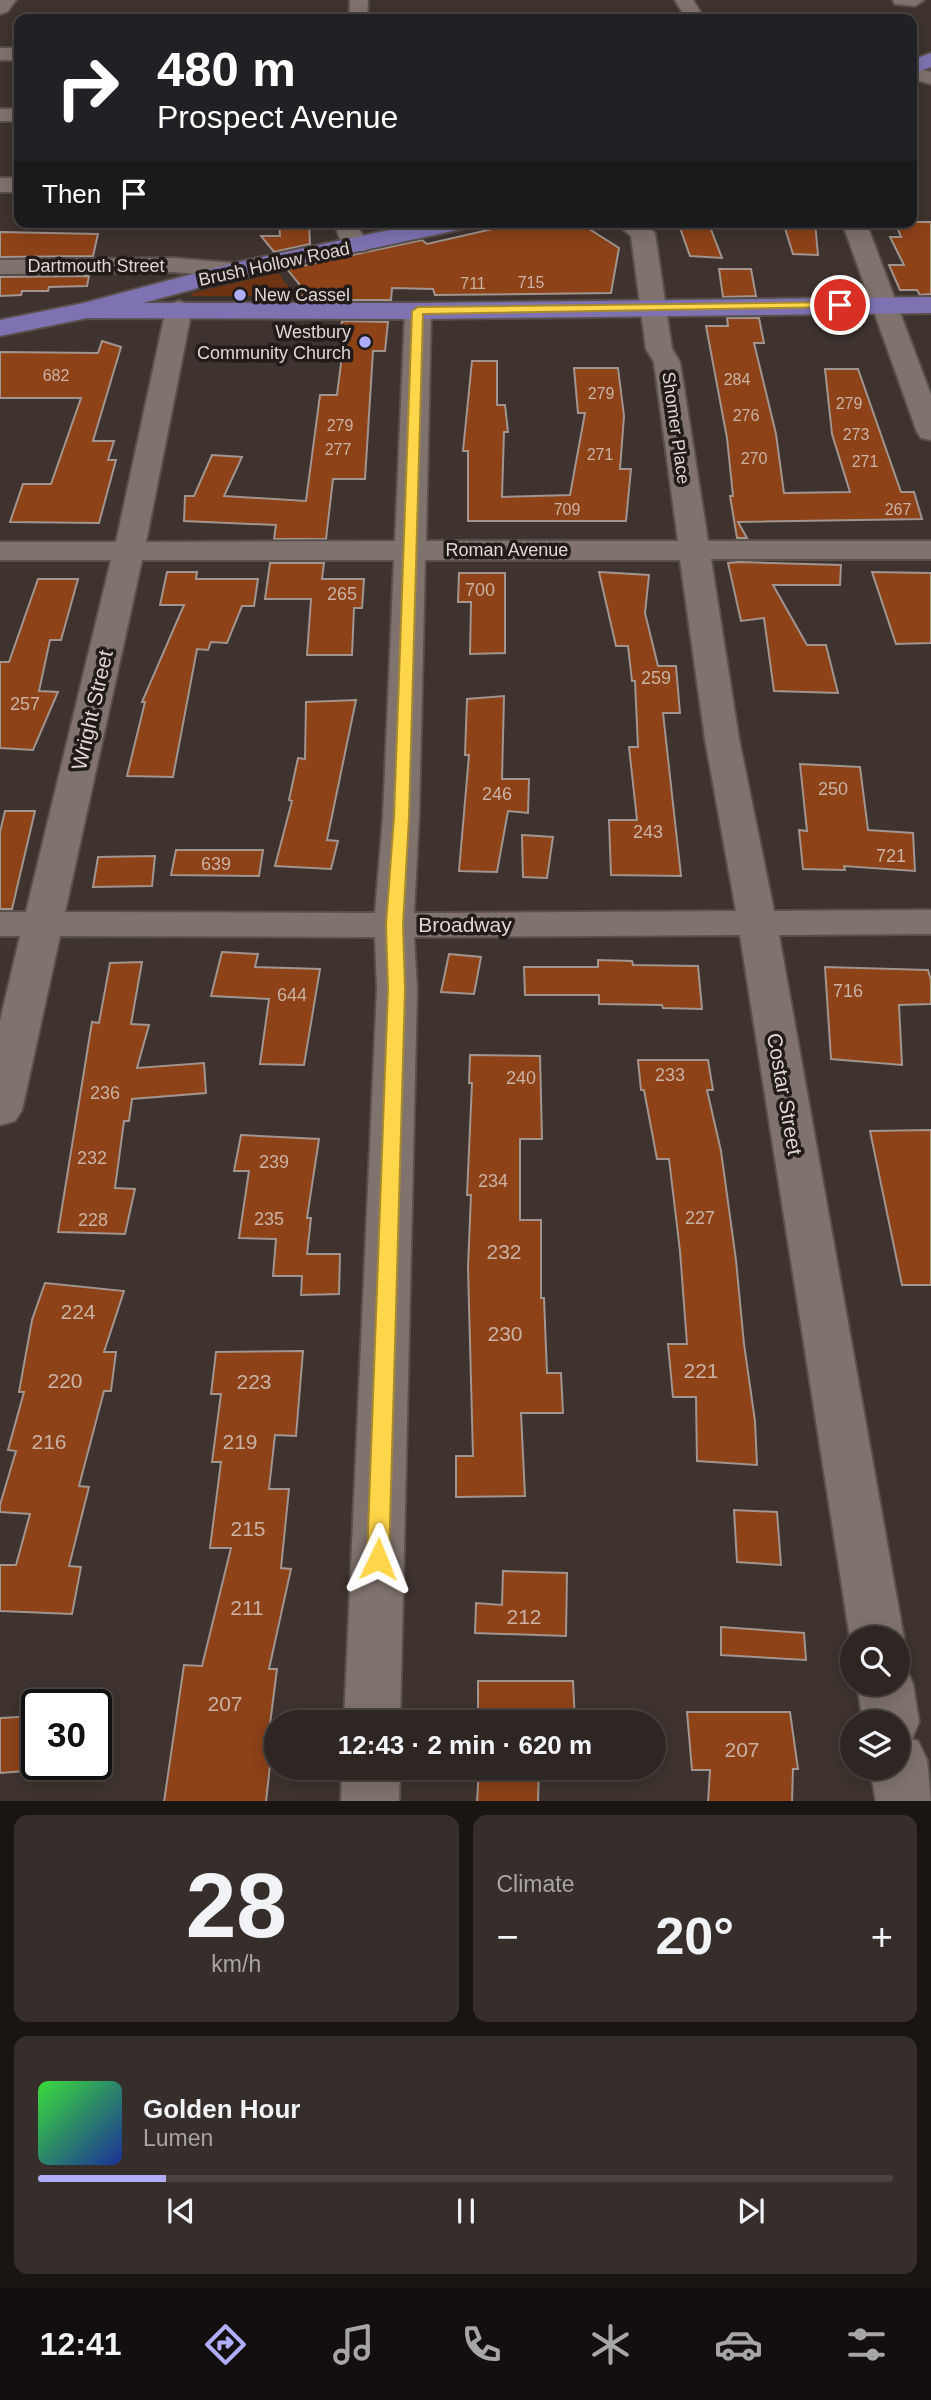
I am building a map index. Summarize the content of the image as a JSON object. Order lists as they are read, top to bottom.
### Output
{
  "streets": {
    "main road": ["Brush Hollow Road"],
    "street": [
      "Dartmouth Street",
      "Shomer Place",
      "Roman Avenue",
      "Wright Street",
      "Broadway",
      "Costar Street"
    ]
  },
  "crossings": [
    ["Brush Hollow Road", "Dartmouth Street"],
    ["Shomer Place", "Roman Avenue"],
    ["Shomer Place", "Costar Street"],
    ["Roman Avenue", "Wright Street"],
    ["Roman Avenue", "Costar Street"],
    ["Wright Street", "Broadway"],
    ["Broadway", "Costar Street"]
  ],
  "places": ["New Cassel", "Westbury Community Church"],
  "house_numbers": [
    "715",
    "711",
    "682",
    "284",
    "279",
    "279",
    "276",
    "279",
    "273",
    "277",
    "271",
    "270",
    "271",
    "709",
    "267",
    "700",
    "265",
    "259",
    "257",
    "250",
    "246",
    "243",
    "721",
    "639",
    "716",
    "644",
    "233",
    "240",
    "236",
    "232",
    "239",
    "234",
    "227",
    "235",
    "228",
    "232",
    "224",
    "230",
    "221",
    "220",
    "223",
    "216",
    "219",
    "215",
    "211",
    "212",
    "207",
    "207"
  ],
  "page": {
    "turn": ["480 m", "Prospect Avenue"],
    "then": "Then",
    "limit": "30",
    "trip": "12:43 · 2 min · 620 m",
    "tile": [
      ["28", "km/h"],
      "Climate"
    ],
    "heat": ["−", "20°", "+"],
    "song": ["Golden Hour", "Lumen"],
    "tabs": "12:41"
  }
}
